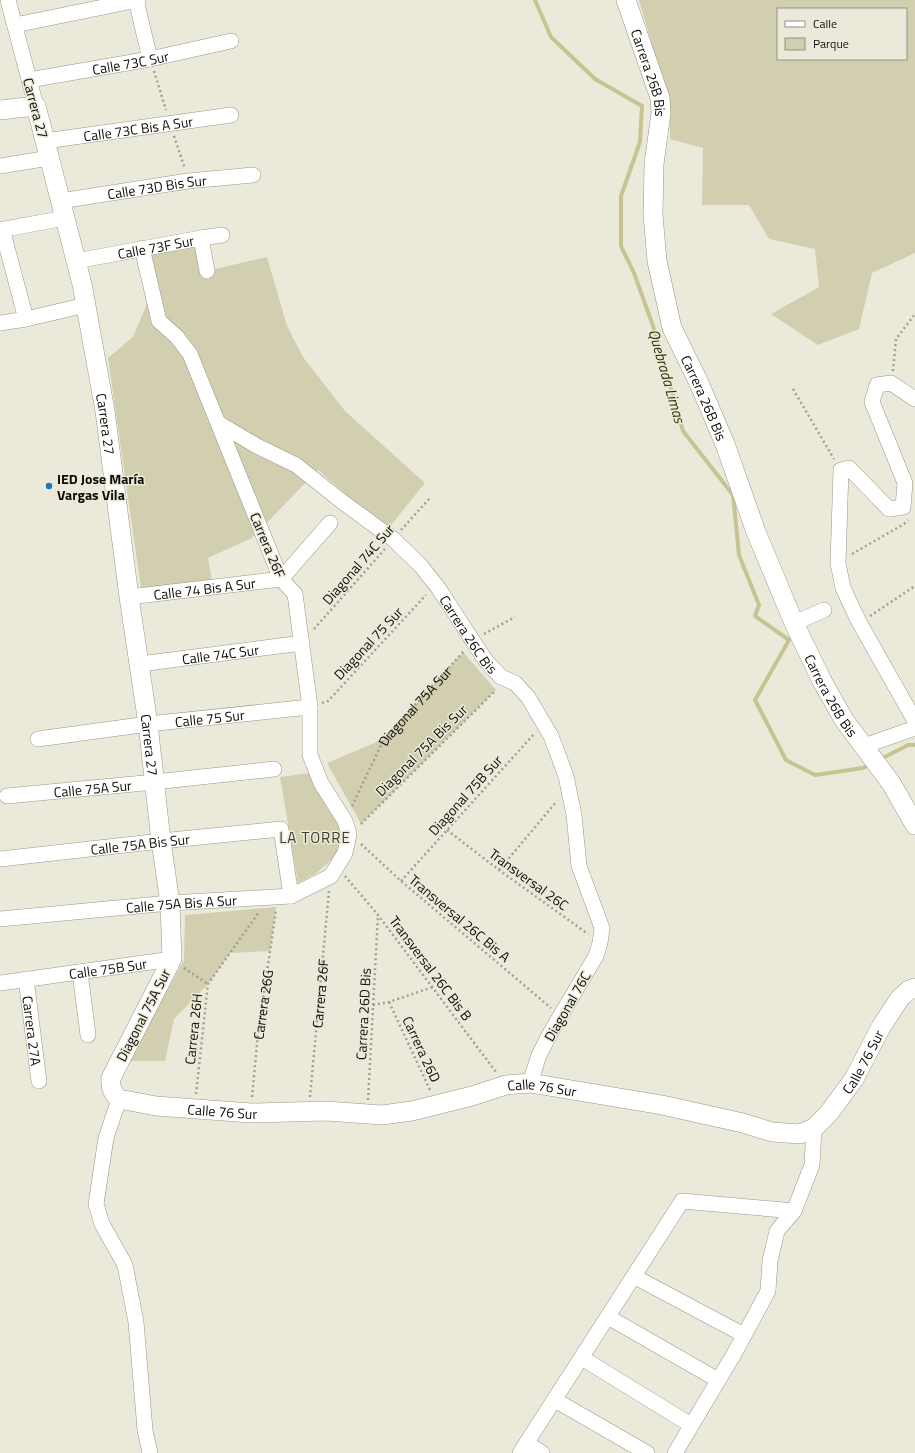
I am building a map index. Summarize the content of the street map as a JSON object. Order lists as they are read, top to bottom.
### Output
{
  "streets": {
    "street": [
      "Calle 73C Sur",
      "Carrera 26B Bis",
      "Carrera 27",
      "Calle 73C Bis A Sur",
      "Calle 73D Bis Sur",
      "Calle 73F Sur",
      "Carrera 26F",
      "Calle 74 Bis A Sur",
      "Carrera 26C Bis",
      "Calle 74C Sur",
      "Diagonal 75A Sur",
      "Calle 75 Sur",
      "Calle 75A Sur",
      "Calle 75A Bis Sur",
      "Calle 75A Bis A Sur",
      "Calle 75B Sur",
      "Diagonal 76C",
      "Carrera 27A",
      "Calle 76 Sur"
    ],
    "path": [
      "Diagonal 74C Sur",
      "Diagonal 75 Sur",
      "Diagonal 75A Bis Sur",
      "Diagonal 75B Sur",
      "Transversal 26C",
      "Transversal 26C Bis A",
      "Transversal 26C Bis B",
      "Carrera 26G",
      "Carrera 26D Bis",
      "Carrera 26H",
      "Carrera 26D"
    ]
  },
  "crossings": [
    ["Calle 73C Sur", "Carrera 27"],
    ["Carrera 27", "Calle 73C Bis A Sur"],
    ["Carrera 27", "Calle 73D Bis Sur"],
    ["Carrera 27", "Calle 73F Sur"],
    ["Carrera 27", "Calle 74 Bis A Sur"],
    ["Carrera 27", "Calle 74C Sur"],
    ["Carrera 27", "Diagonal 75A Sur"],
    ["Carrera 27", "Calle 75 Sur"],
    ["Carrera 27", "Calle 75A Sur"],
    ["Carrera 27", "Calle 75A Bis Sur"],
    ["Carrera 27", "Calle 75A Bis A Sur"],
    ["Calle 73F Sur", "Carrera 26F"],
    ["Carrera 26F", "Diagonal 74C Sur"],
    ["Carrera 26F", "Calle 74 Bis A Sur"],
    ["Carrera 26F", "Carrera 26C Bis"],
    ["Carrera 26F", "Diagonal 75 Sur"],
    ["Carrera 26F", "Calle 74C Sur"],
    ["Carrera 26F", "Diagonal 75A Sur"],
    ["Carrera 26F", "Calle 75 Sur"],
    ["Carrera 26F", "Diagonal 75A Bis Sur"],
    ["Carrera 26F", "Calle 75A Bis A Sur"],
    ["Carrera 26F", "Transversal 26C Bis A"],
    ["Carrera 26F", "Transversal 26C Bis B"],
    ["Carrera 26F", "Calle 76 Sur"],
    ["Diagonal 74C Sur", "Carrera 26C Bis"],
    ["Diagonal 74C Sur", "Calle 74C Sur"],
    ["Carrera 26C Bis", "Diagonal 75 Sur"],
    ["Carrera 26C Bis", "Diagonal 75A Sur"],
    ["Carrera 26C Bis", "Diagonal 75A Bis Sur"],
    ["Carrera 26C Bis", "Diagonal 75B Sur"],
    ["Carrera 26C Bis", "Diagonal 76C"],
    ["Diagonal 75 Sur", "Calle 75 Sur"],
    ["Diagonal 75A Sur", "Diagonal 75A Bis Sur"],
    ["Diagonal 75A Sur", "Calle 75A Bis A Sur"],
    ["Diagonal 75A Sur", "Transversal 26C Bis A"],
    ["Diagonal 75A Sur", "Calle 75B Sur"],
    ["Diagonal 75A Sur", "Calle 76 Sur"],
    ["Diagonal 75A Bis Sur", "Transversal 26C Bis A"],
    ["Diagonal 75B Sur", "Transversal 26C"],
    ["Diagonal 75B Sur", "Transversal 26C Bis A"],
    ["Calle 75A Bis Sur", "Calle 75A Bis A Sur"],
    ["Calle 75A Bis Sur", "Carrera 26G"],
    ["Calle 75A Bis Sur", "Carrera 26H"],
    ["Transversal 26C", "Diagonal 76C"],
    ["Calle 75A Bis A Sur", "Transversal 26C Bis B"],
    ["Calle 75A Bis A Sur", "Carrera 26G"],
    ["Calle 75A Bis A Sur", "Carrera 26H"],
    ["Transversal 26C Bis A", "Diagonal 76C"],
    ["Calle 75B Sur", "Carrera 27A"],
    ["Transversal 26C Bis B", "Carrera 26D Bis"],
    ["Transversal 26C Bis B", "Calle 76 Sur"],
    ["Carrera 26G", "Carrera 26H"],
    ["Carrera 26G", "Calle 76 Sur"],
    ["Diagonal 76C", "Calle 76 Sur"],
    ["Carrera 26D Bis", "Calle 76 Sur"],
    ["Carrera 26H", "Calle 76 Sur"],
    ["Carrera 26D", "Calle 76 Sur"]
  ],
  "districts": ["LA TORRE"],
  "water": ["Quebrada Limas"],
  "places": ["IED Jose María Vargas Vila"],
  "legend": ["Calle", "Parque"]
}
